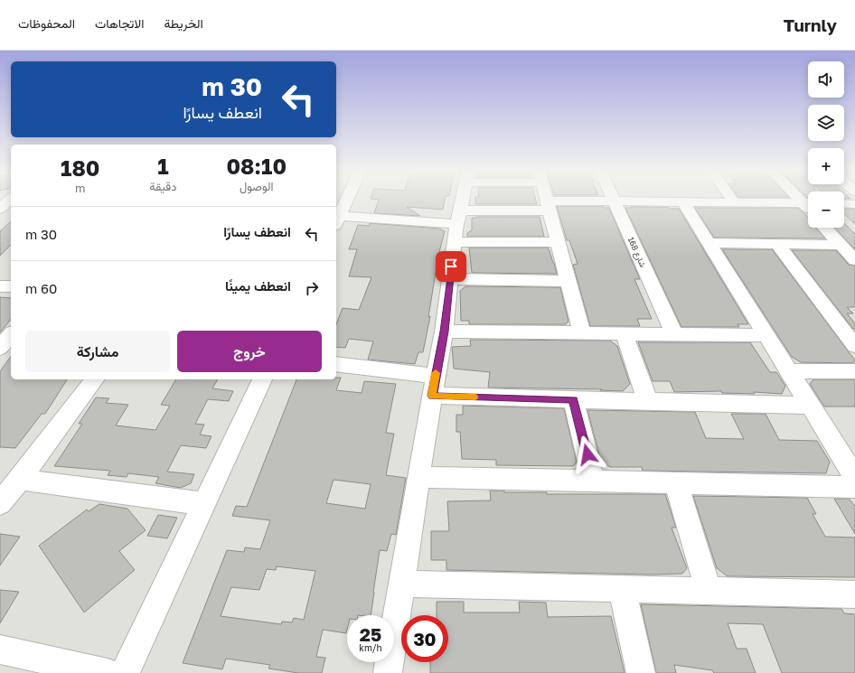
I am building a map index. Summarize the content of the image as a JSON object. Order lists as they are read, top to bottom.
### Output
{
  "streets": {
    "street": ["شارع 168"]
  },
  "page": {
    "header": "Turnly",
    "nav": ["الخريطة", "الاتجاهات", "المحفوظات"],
    "map_buttons": ["+", "−"],
    "turn": ["30 m", "انعطف يسارًا"],
    "eta": [
      "08:10",
      "الوصول",
      "1",
      "دقيقة",
      "180",
      "m"
    ],
    "list": [
      {
        "name": "انعطف يسارًا",
        "value": "30 m"
      },
      {
        "name": "انعطف يمينًا",
        "value": "60 m"
      }
    ],
    "buttons": ["خروج", "مشاركة"],
    "speed": "25 km/h",
    "limit": "30"
  }
}
